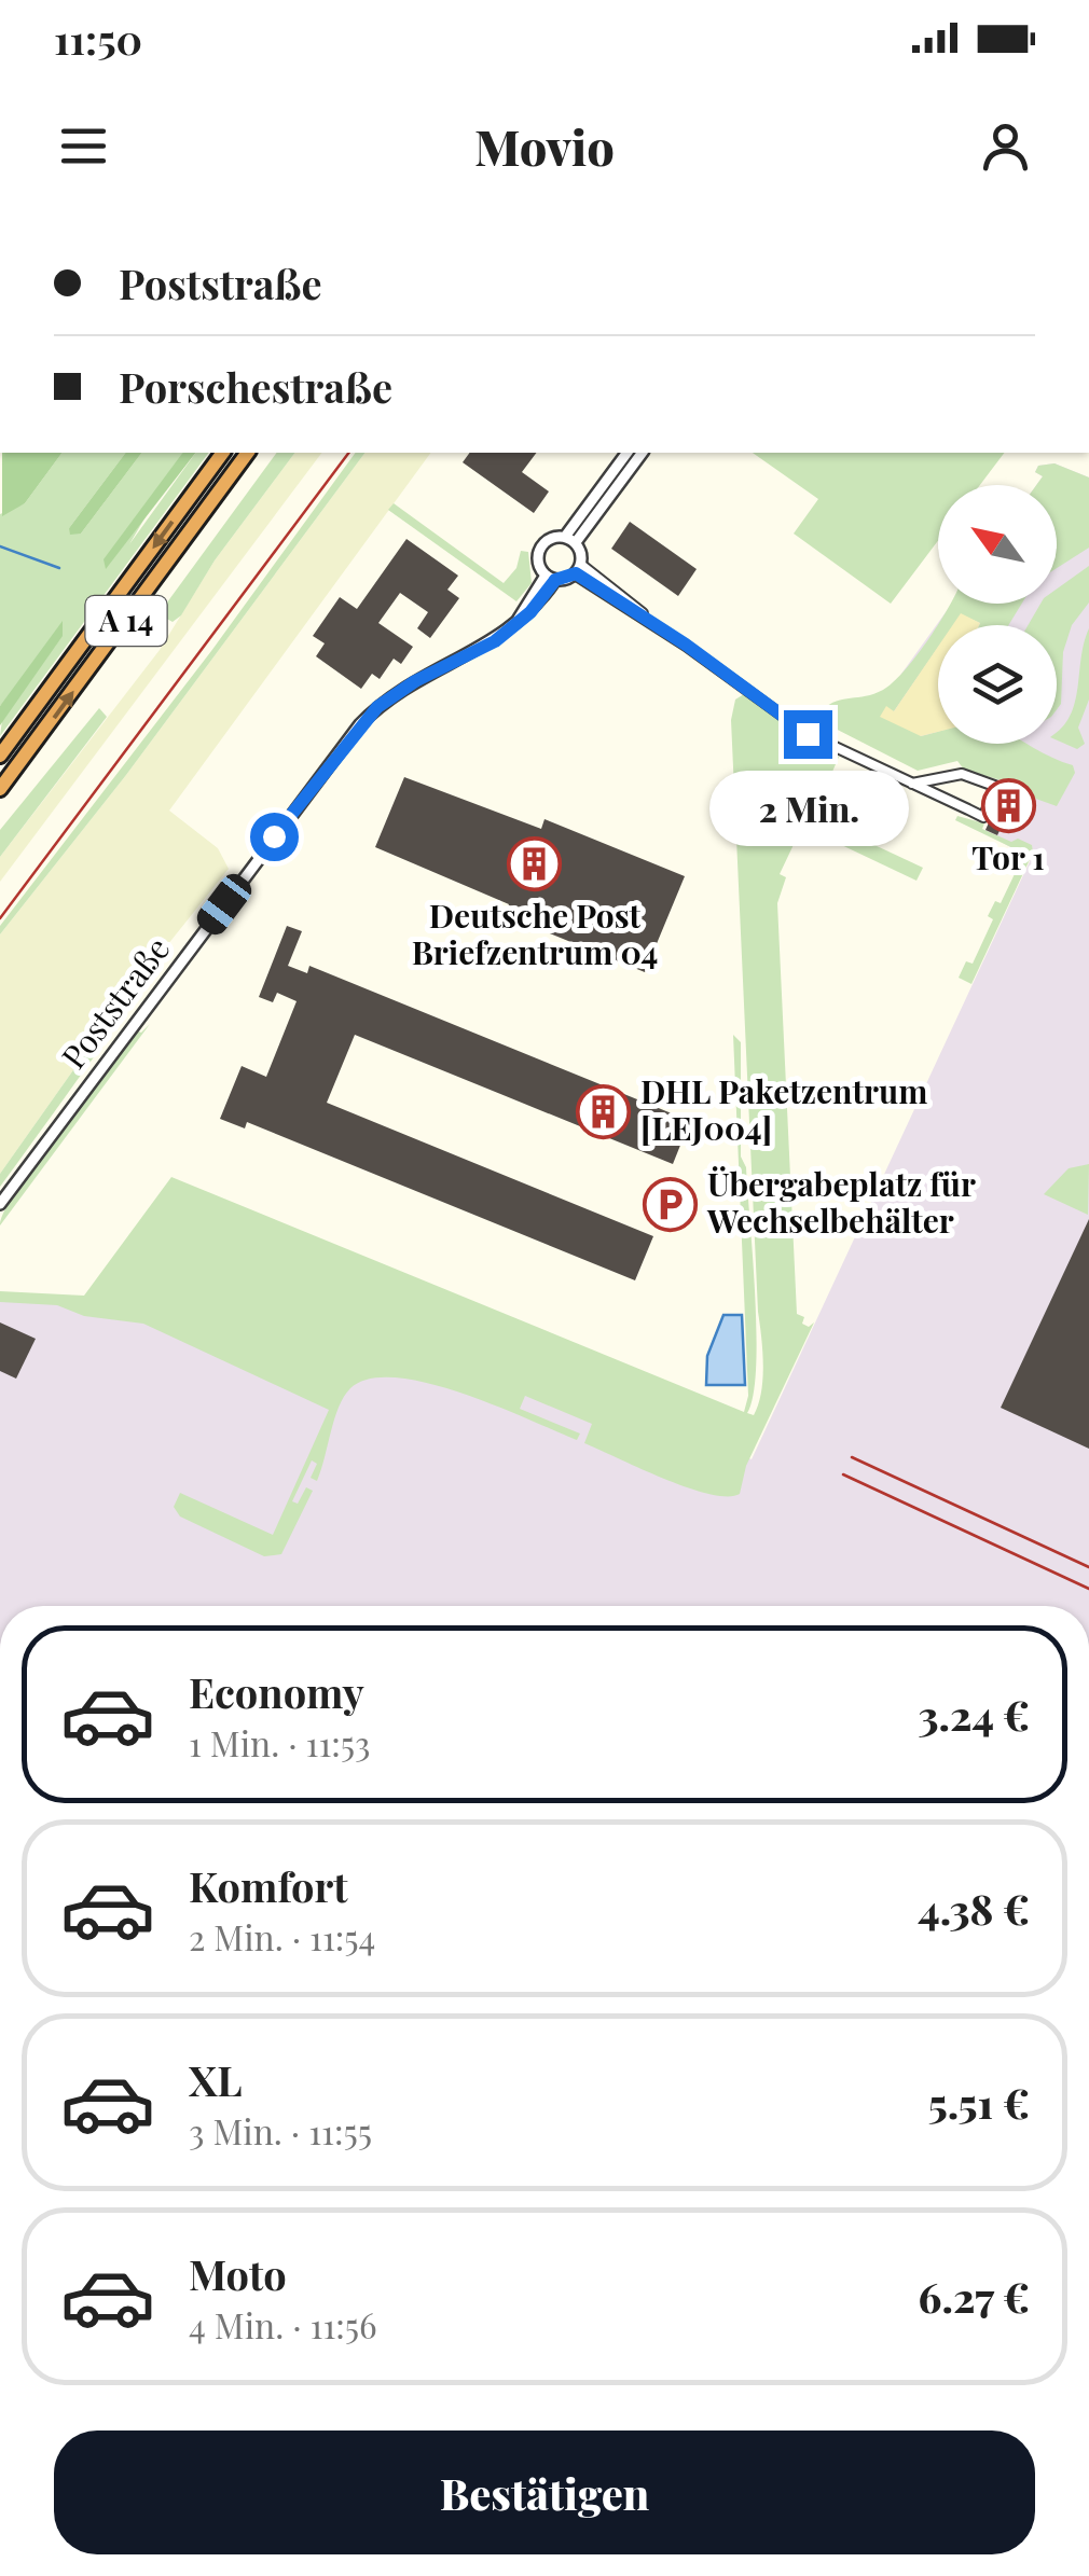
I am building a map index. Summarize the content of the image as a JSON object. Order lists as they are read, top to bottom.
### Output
{
  "streets": {
    "highway": ["A 14"],
    "street": ["Poststraße"]
  },
  "places": {
    "building": ["Tor 1", "Deutsche Post Briefzentrum 04", "DHL Paketzentrum [LEJ004]"],
    "parking": ["Übergabeplatz für Wechselbehälter"]
  },
  "north": "top left",
  "page": {
    "status": "11:50",
    "header": "Movio",
    "banner": ["Poststraße", "Porschestraße"],
    "bubble": "2 Min.",
    "list": [
      {
        "name": "Economy",
        "note": "1 Min. · 11:53",
        "value": "3.24 €"
      },
      {
        "name": "Komfort",
        "note": "2 Min. · 11:54",
        "value": "4.38 €"
      },
      {
        "name": "XL",
        "note": "3 Min. · 11:55",
        "value": "5.51 €"
      },
      {
        "name": "Moto",
        "note": "4 Min. · 11:56",
        "value": "6.27 €"
      }
    ],
    "buttons": "Bestätigen"
  }
}
